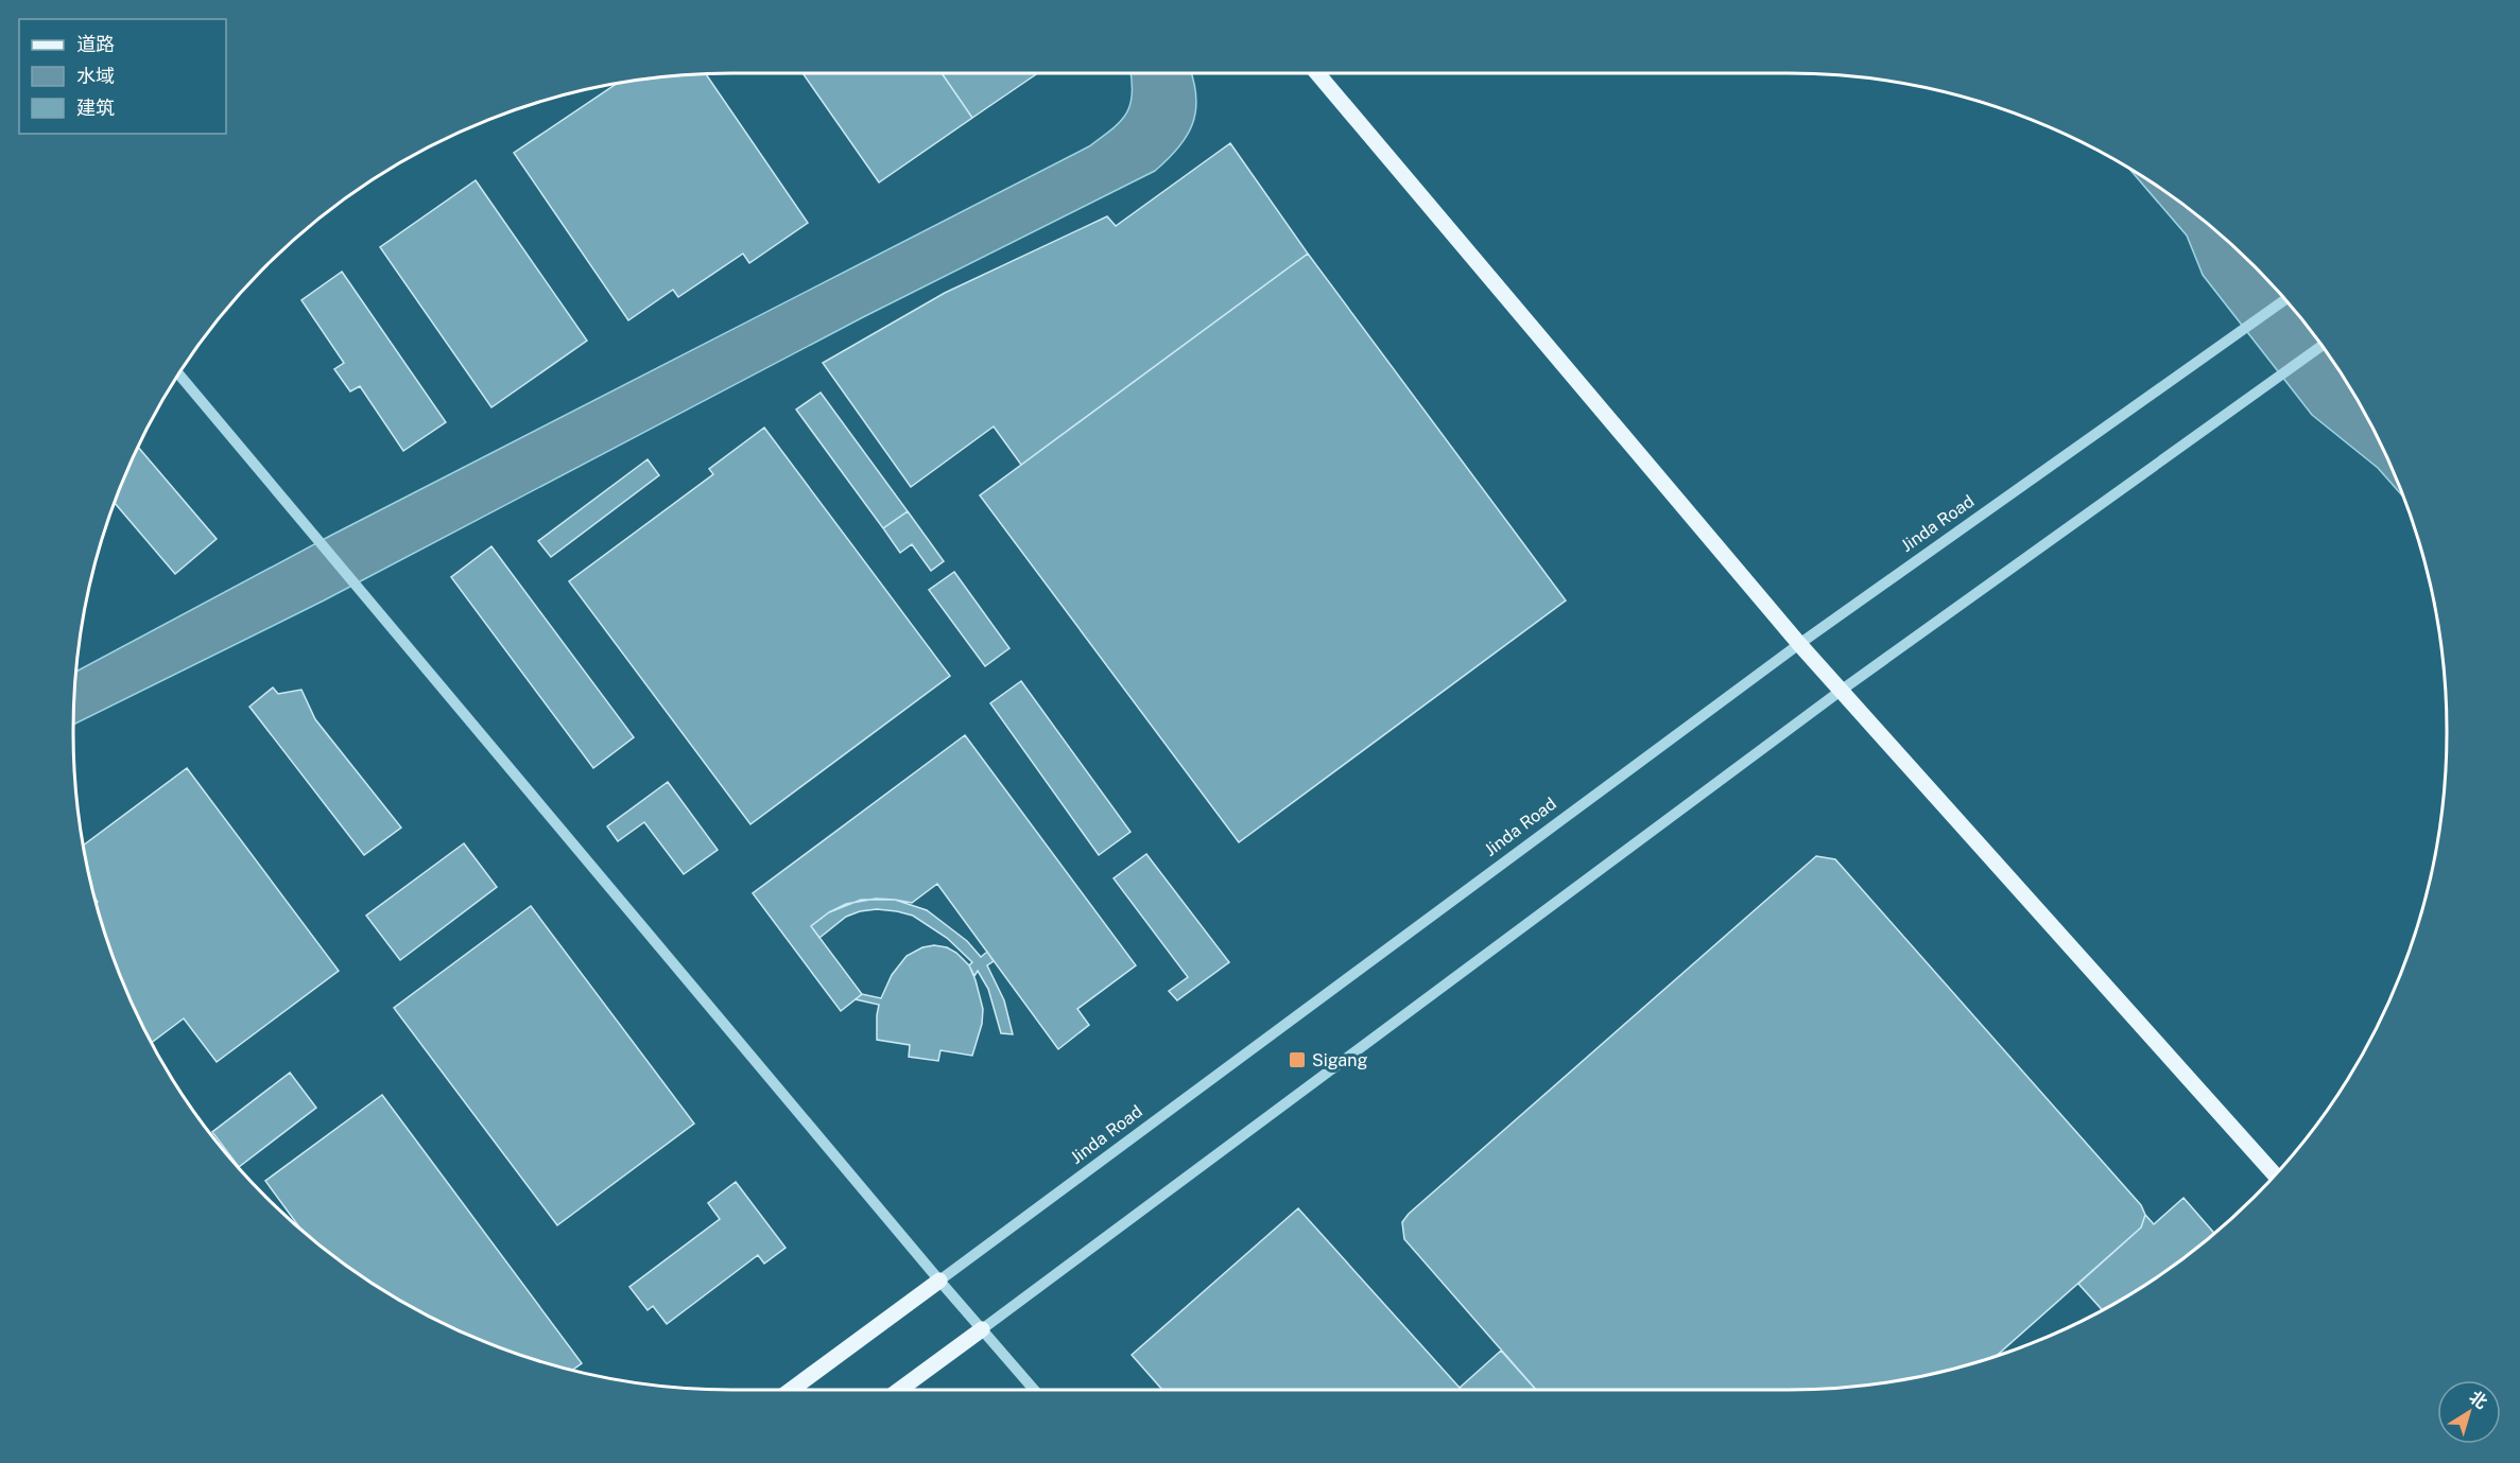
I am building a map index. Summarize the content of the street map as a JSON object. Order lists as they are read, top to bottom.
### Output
{
  "streets": {
    "main road": ["Jinda Road"]
  },
  "places": {
    "transit": ["Sigang"]
  },
  "legend": ["道路", "水域", "建筑"],
  "north": "top right"
}
